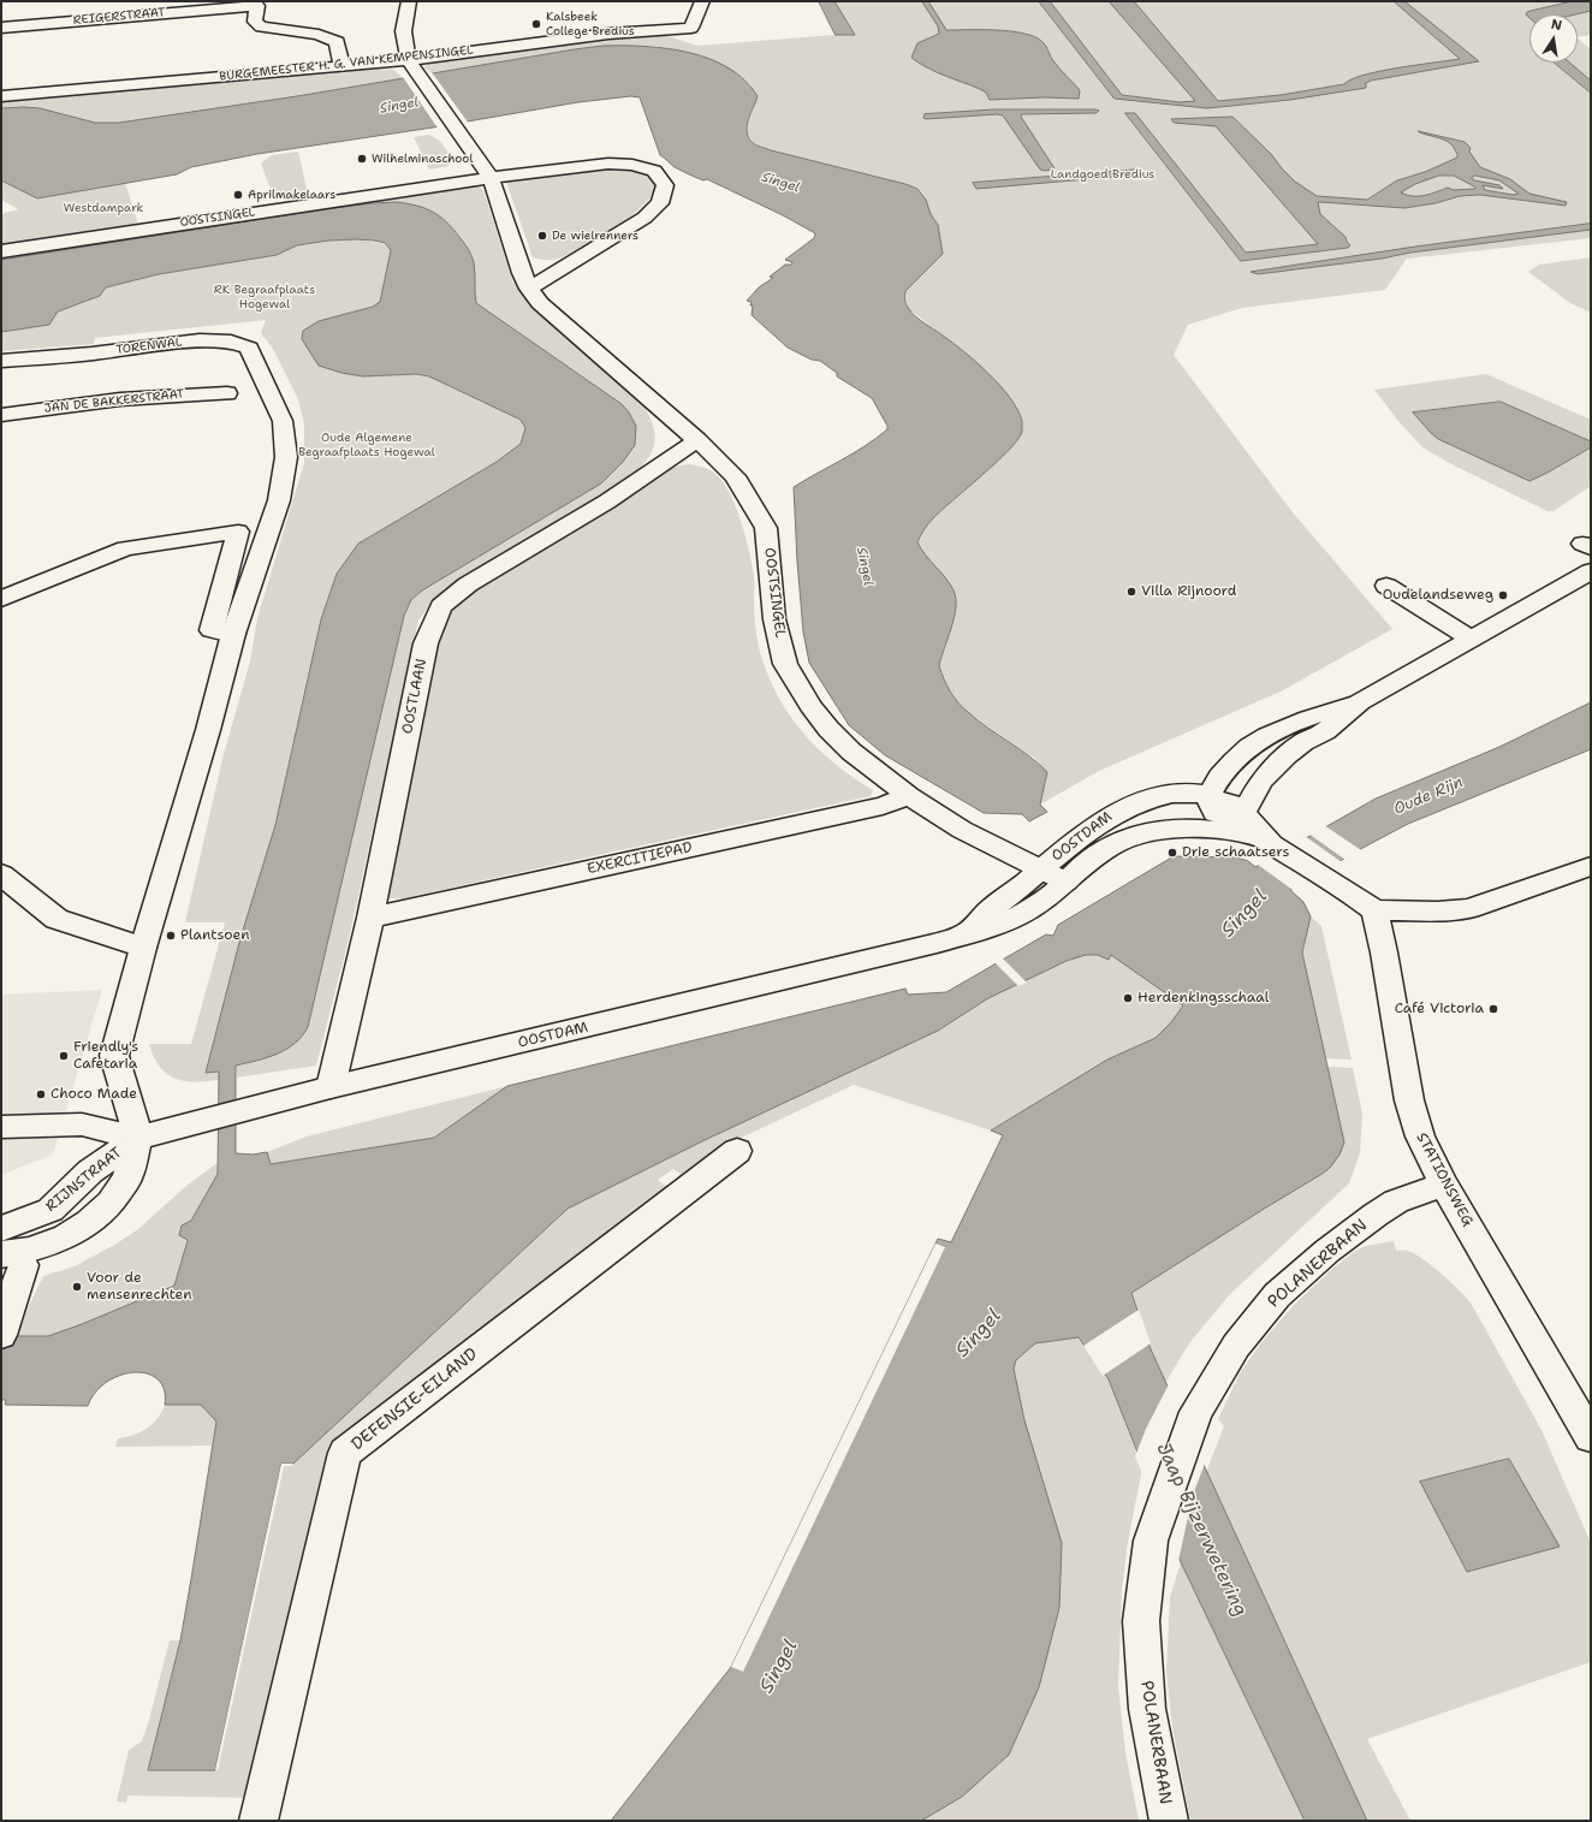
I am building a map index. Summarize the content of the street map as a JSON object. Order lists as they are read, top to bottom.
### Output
{
  "streets": {
    "street": [
      "REIGERSTRAAT",
      "BURGEMEESTER H. G. VAN KEMPENSINGEL",
      "OOSTSINGEL",
      "TORENWAL",
      "JAN DE BAKKERSTRAAT",
      "OOSTLAAN",
      "OOSTDAM",
      "EXERCITIEPAD",
      "RIJNSTRAAT",
      "STATIONSWEG",
      "POLANERBAAN",
      "DEFENSIE-EILAND"
    ]
  },
  "crossings": [
    ["REIGERSTRAAT", "BURGEMEESTER H. G. VAN KEMPENSINGEL"],
    ["BURGEMEESTER H. G. VAN KEMPENSINGEL", "OOSTSINGEL"],
    ["OOSTSINGEL", "OOSTLAAN"],
    ["OOSTSINGEL", "OOSTDAM"],
    ["OOSTSINGEL", "EXERCITIEPAD"],
    ["OOSTLAAN", "OOSTDAM"],
    ["OOSTLAAN", "EXERCITIEPAD"],
    ["OOSTDAM", "RIJNSTRAAT"],
    ["STATIONSWEG", "POLANERBAAN"]
  ],
  "water": ["Singel", "Oude Rijn", "Jaap Bijzerwetering"],
  "parks": [
    "Landgoed Bredius",
    "Westdampark",
    "RK Begraafplaats Hogewal",
    "Oude Algemene Begraafplaats Hogewal"
  ],
  "places": [
    "Kalsbeek College Bredius",
    "Wilhelminaschool",
    "Aprilmakelaars",
    "De wielrenners",
    "Villa Rijnoord",
    "Oudelandseweg",
    "Drie schaatsers",
    "Plantsoen",
    "Herdenkingsschaal",
    "Café Victoria",
    "Friendly's Cafetaria",
    "Choco Made",
    "Voor de mensenrechten"
  ],
  "north": "top"
}
